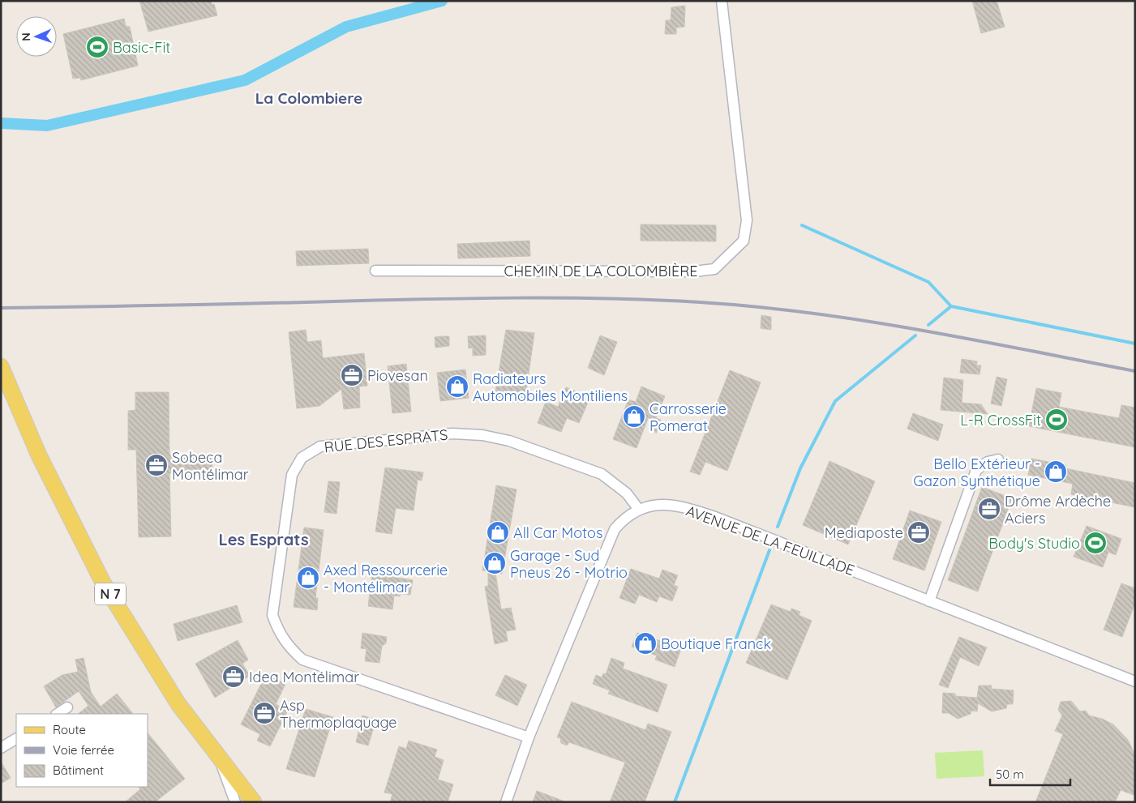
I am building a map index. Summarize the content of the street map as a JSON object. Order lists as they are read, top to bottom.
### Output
{
  "streets": {
    "main road": ["N 7"],
    "street": ["CHEMIN DE LA COLOMBIÈRE", "RUE DES ESPRATS", "AVENUE DE LA FEUILLADE"]
  },
  "crossings": [
    ["RUE DES ESPRATS", "AVENUE DE LA FEUILLADE"]
  ],
  "districts": ["La Colombiere", "Les Esprats"],
  "places": {
    "sports": ["Basic-Fit", "L-R CrossFit", "Body's Studio"],
    "office": [
      "Piovesan",
      "Sobeca Montélimar",
      "Drôme Ardèche Aciers",
      "Mediaposte",
      "Idea Montélimar",
      "Asp Thermoplaquage"
    ],
    "shop": [
      "Radiateurs Automobiles Montiliens",
      "Carrosserie Pomerat",
      "Bello Extérieur - Gazon Synthétique",
      "All Car Motos",
      "Garage - Sud Pneus 26 - Motrio",
      "Axed Ressourcerie - Montélimar",
      "Boutique Franck"
    ]
  },
  "legend": ["Route", "Voie ferrée", "Bâtiment"],
  "scale_bar": "50 m",
  "north": "left"
}
